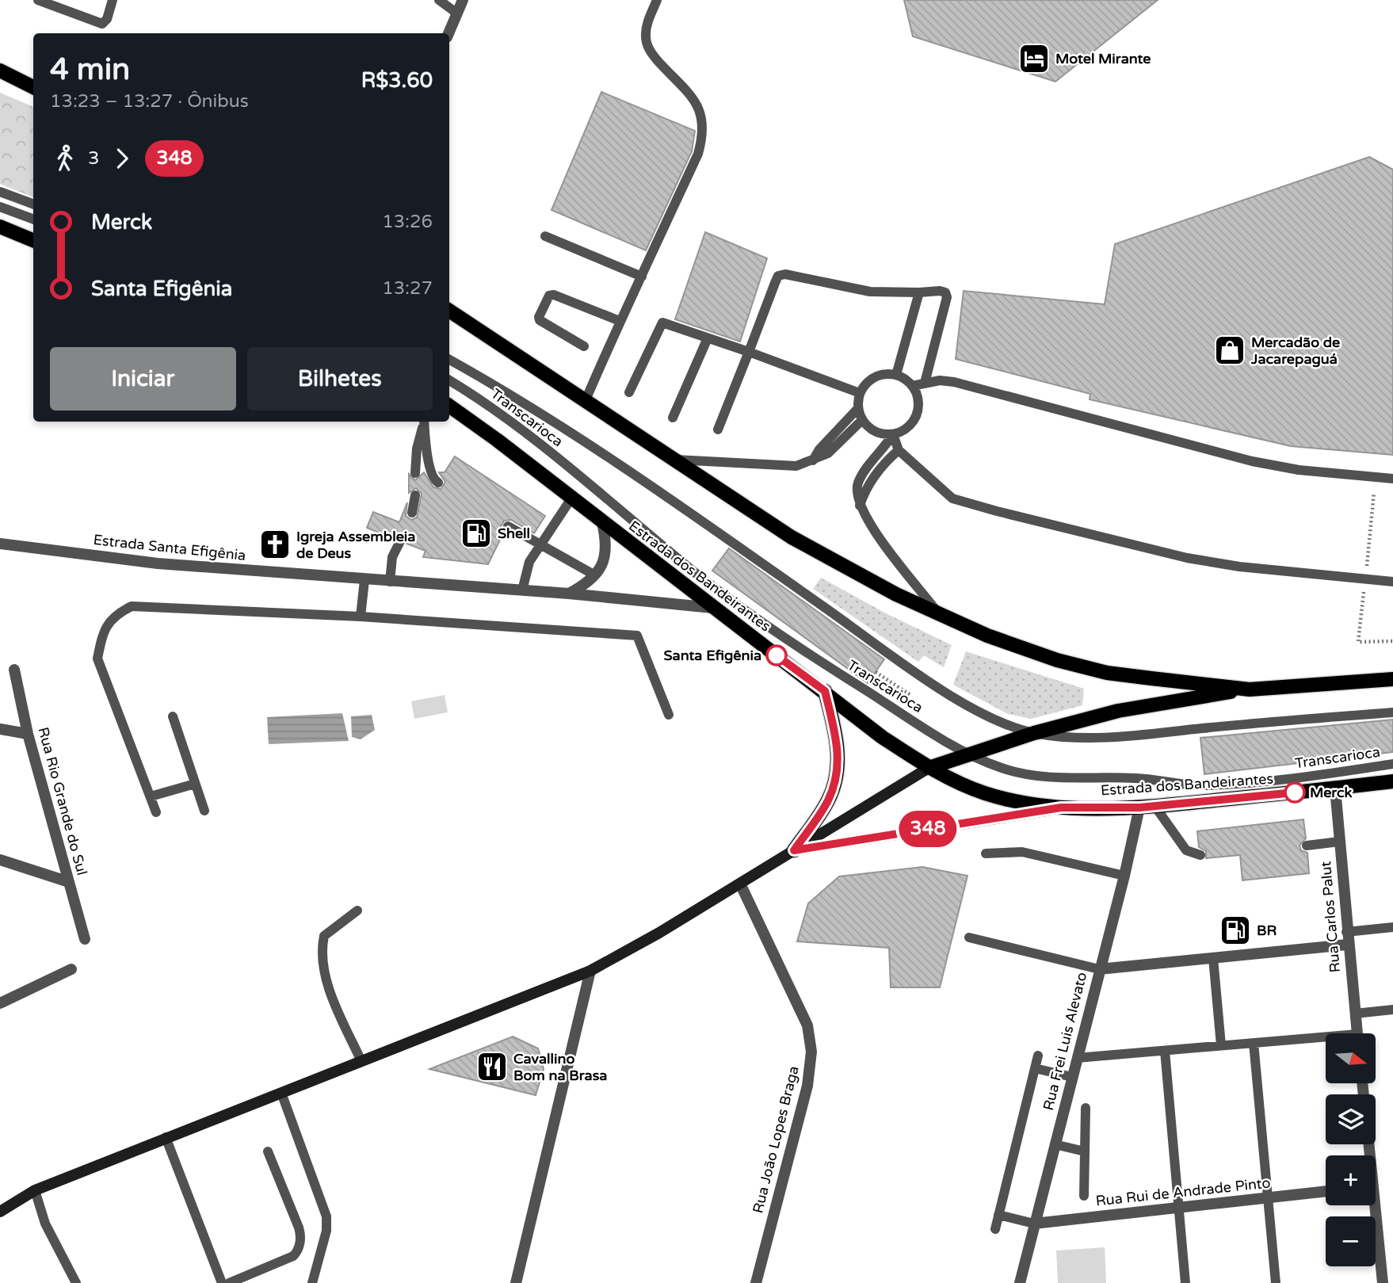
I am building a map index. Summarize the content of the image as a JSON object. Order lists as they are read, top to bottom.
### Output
{
  "streets": {
    "main road": ["Estrada dos Bandeirantes"],
    "street": [
      "Estrada Santa Efigênia",
      "Rua Rio Grande do Sul",
      "Rua Carlos Palut",
      "Rua Frei Luis Alevato",
      "Rua João Lopes Braga",
      "Rua Rui de Andrade Pinto"
    ],
    "lane": ["Transcarioca"]
  },
  "crossings": [
    ["Estrada Santa Efigênia", "Estrada dos Bandeirantes"],
    ["Estrada dos Bandeirantes", "Rua Carlos Palut"],
    ["Estrada dos Bandeirantes", "Rua Frei Luis Alevato"],
    ["Rua Frei Luis Alevato", "Rua Rui de Andrade Pinto"]
  ],
  "places": {
    "hotel": ["Motel Mirante"],
    "shop": ["Mercadão de Jacarepaguá"],
    "fuel station": ["Shell", "BR"],
    "church": ["Igreja Assembleia de Deus"],
    "other": ["Santa Efigênia", "Merck"],
    "restaurant": ["Cavallino Bom na Brasa"]
  },
  "lines": ["bus line 348"],
  "north": "right",
  "page": {
    "on_map": "348",
    "heading": ["4 min", "13:23 – 13:27 · Ônibus", "R$3.60"],
    "legs": ["3", "348"],
    "list": [
      {
        "name": "Merck",
        "value": "13:26"
      },
      {
        "name": "Santa Efigênia",
        "value": "13:27"
      }
    ],
    "buttons": ["Iniciar", "Bilhetes"],
    "map_buttons": ["+", "−"]
  }
}
